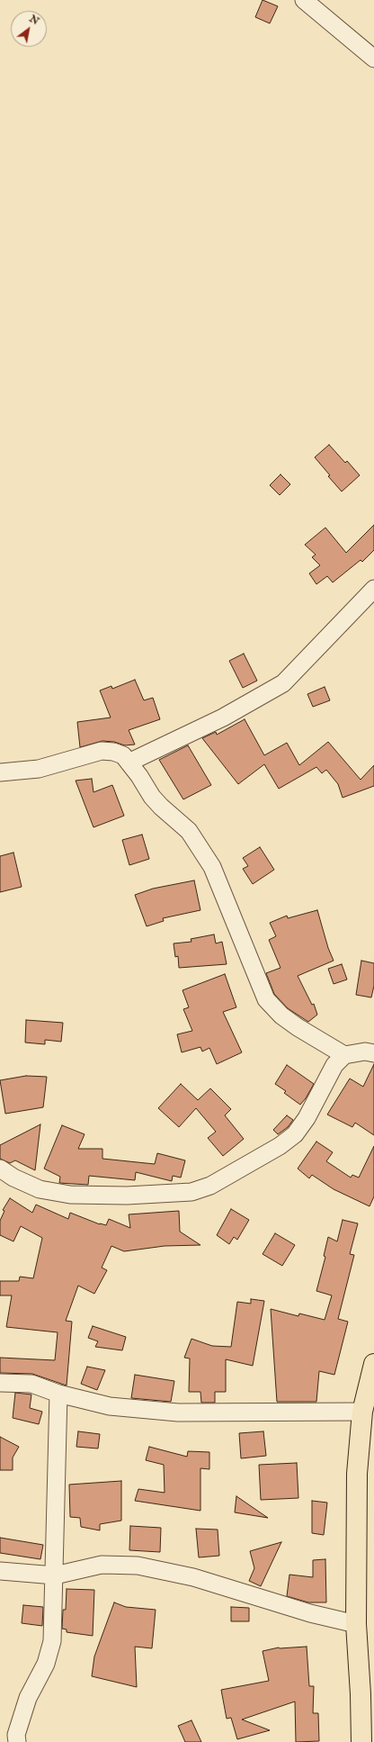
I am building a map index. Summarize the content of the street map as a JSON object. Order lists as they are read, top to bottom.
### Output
{
  "north": "top right"
}
